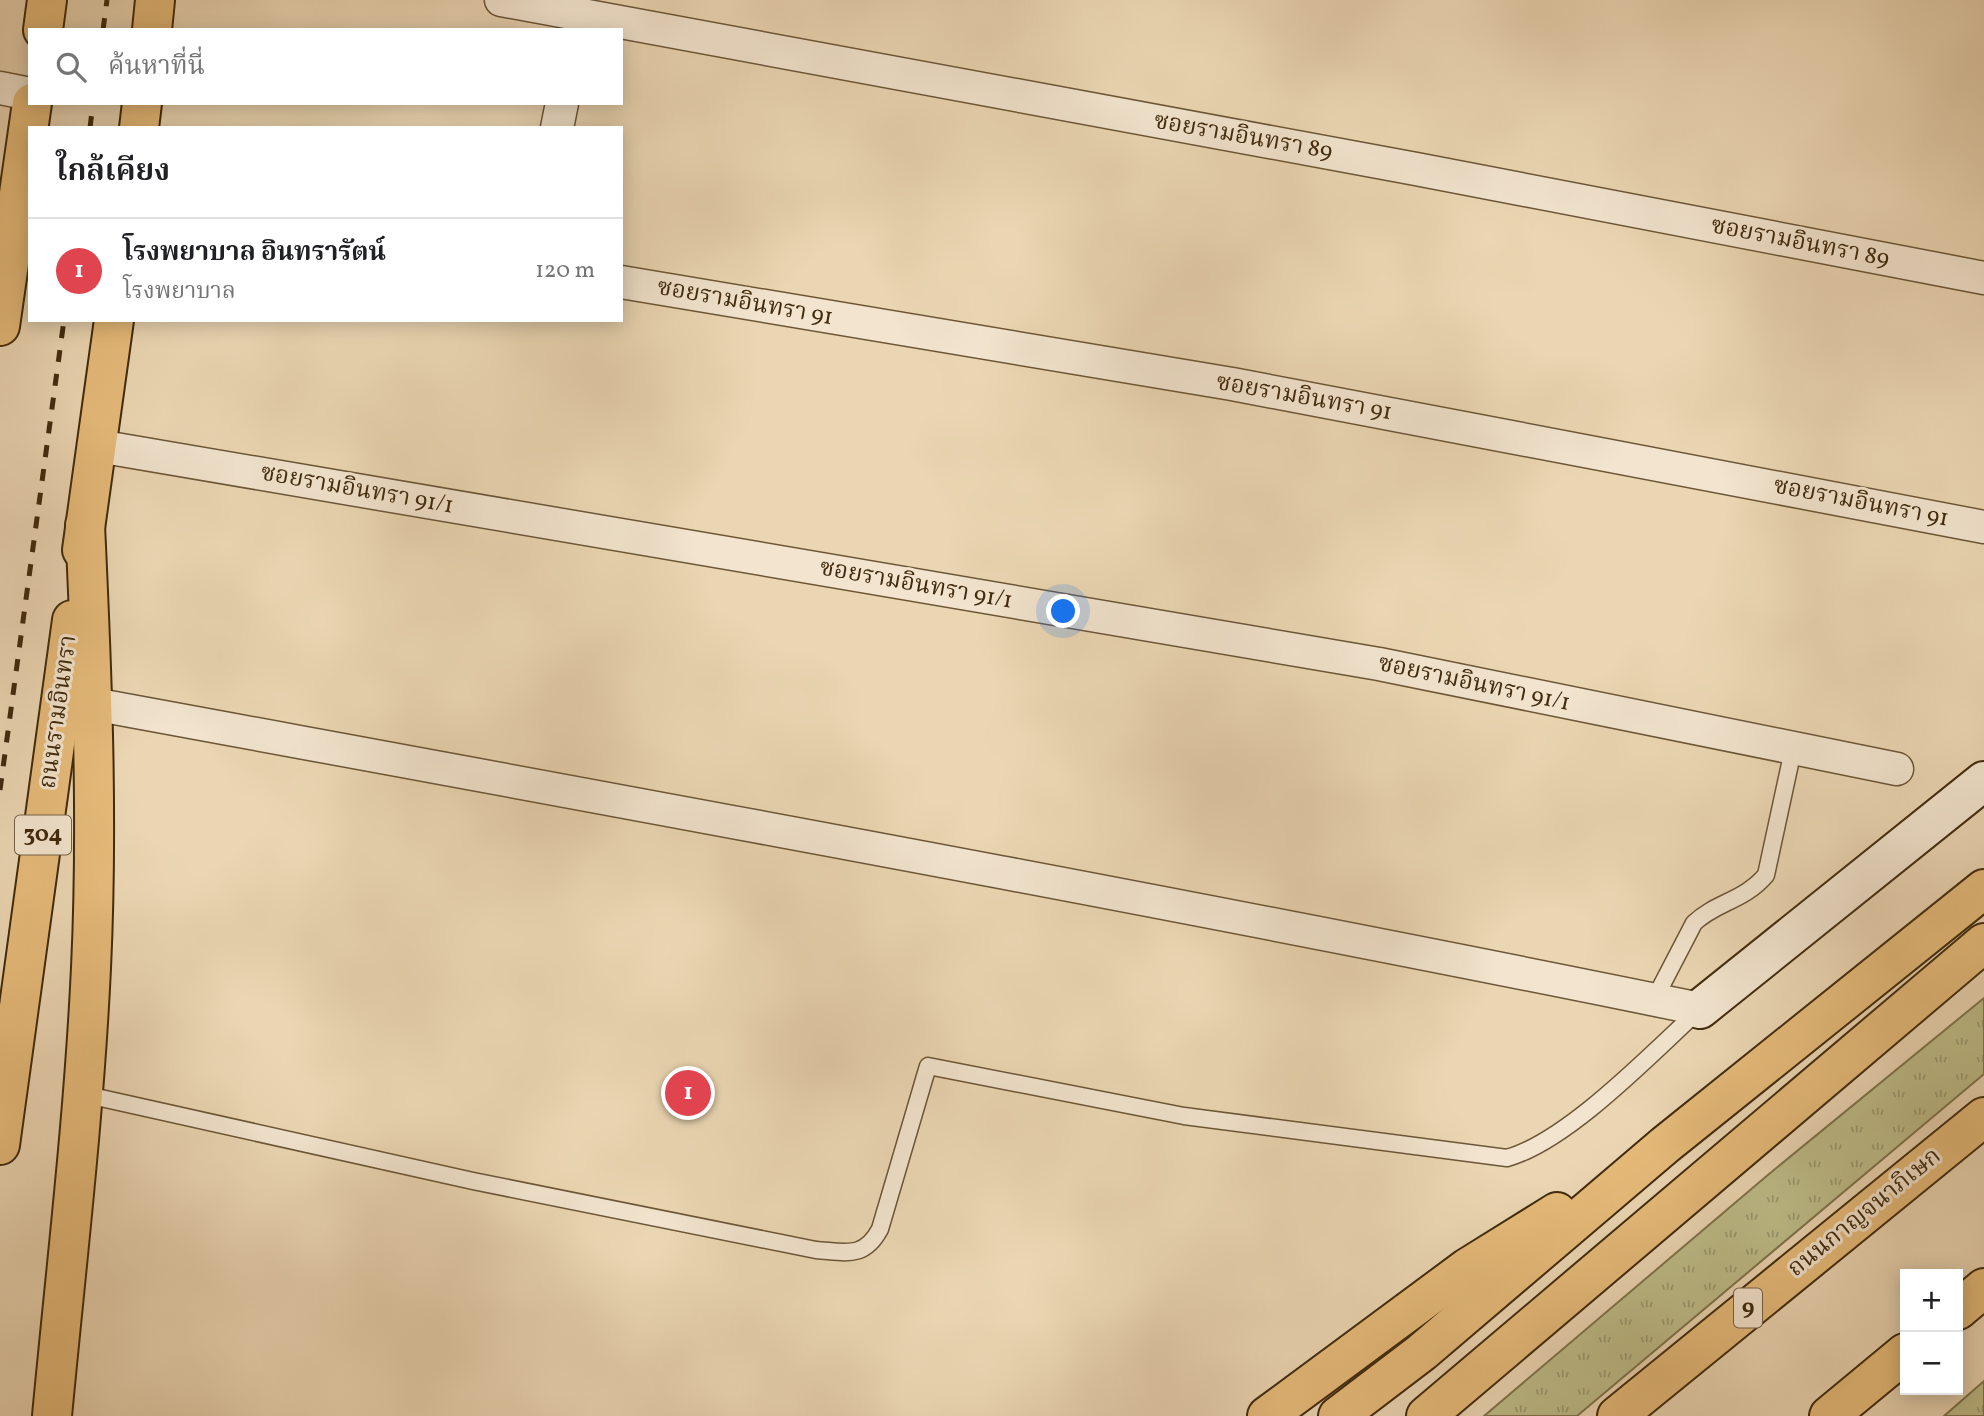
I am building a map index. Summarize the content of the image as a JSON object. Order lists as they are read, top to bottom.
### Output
{
  "streets": {
    "main road": [
      "ถนนรามอินทรา",
      "304",
      "ถนนกาญจนาภิเษก",
      "9"
    ],
    "street": ["ซอยรามอินทรา 89", "ซอยรามอินทรา 91", "ซอยรามอินทรา 91/1"]
  },
  "crossings": [
    ["ซอยรามอินทรา 91/1", "ถนนรามอินทรา"]
  ],
  "page": {
    "search": "ค้นหาที่นี่",
    "heading": "ใกล้เคียง",
    "list": [
      {
        "mark": "1",
        "name": "โรงพยาบาล อินทรารัตน์",
        "note": "โรงพยาบาล",
        "value": "120 m"
      }
    ],
    "pins": "1",
    "map_buttons": ["+", "−"]
  }
}
